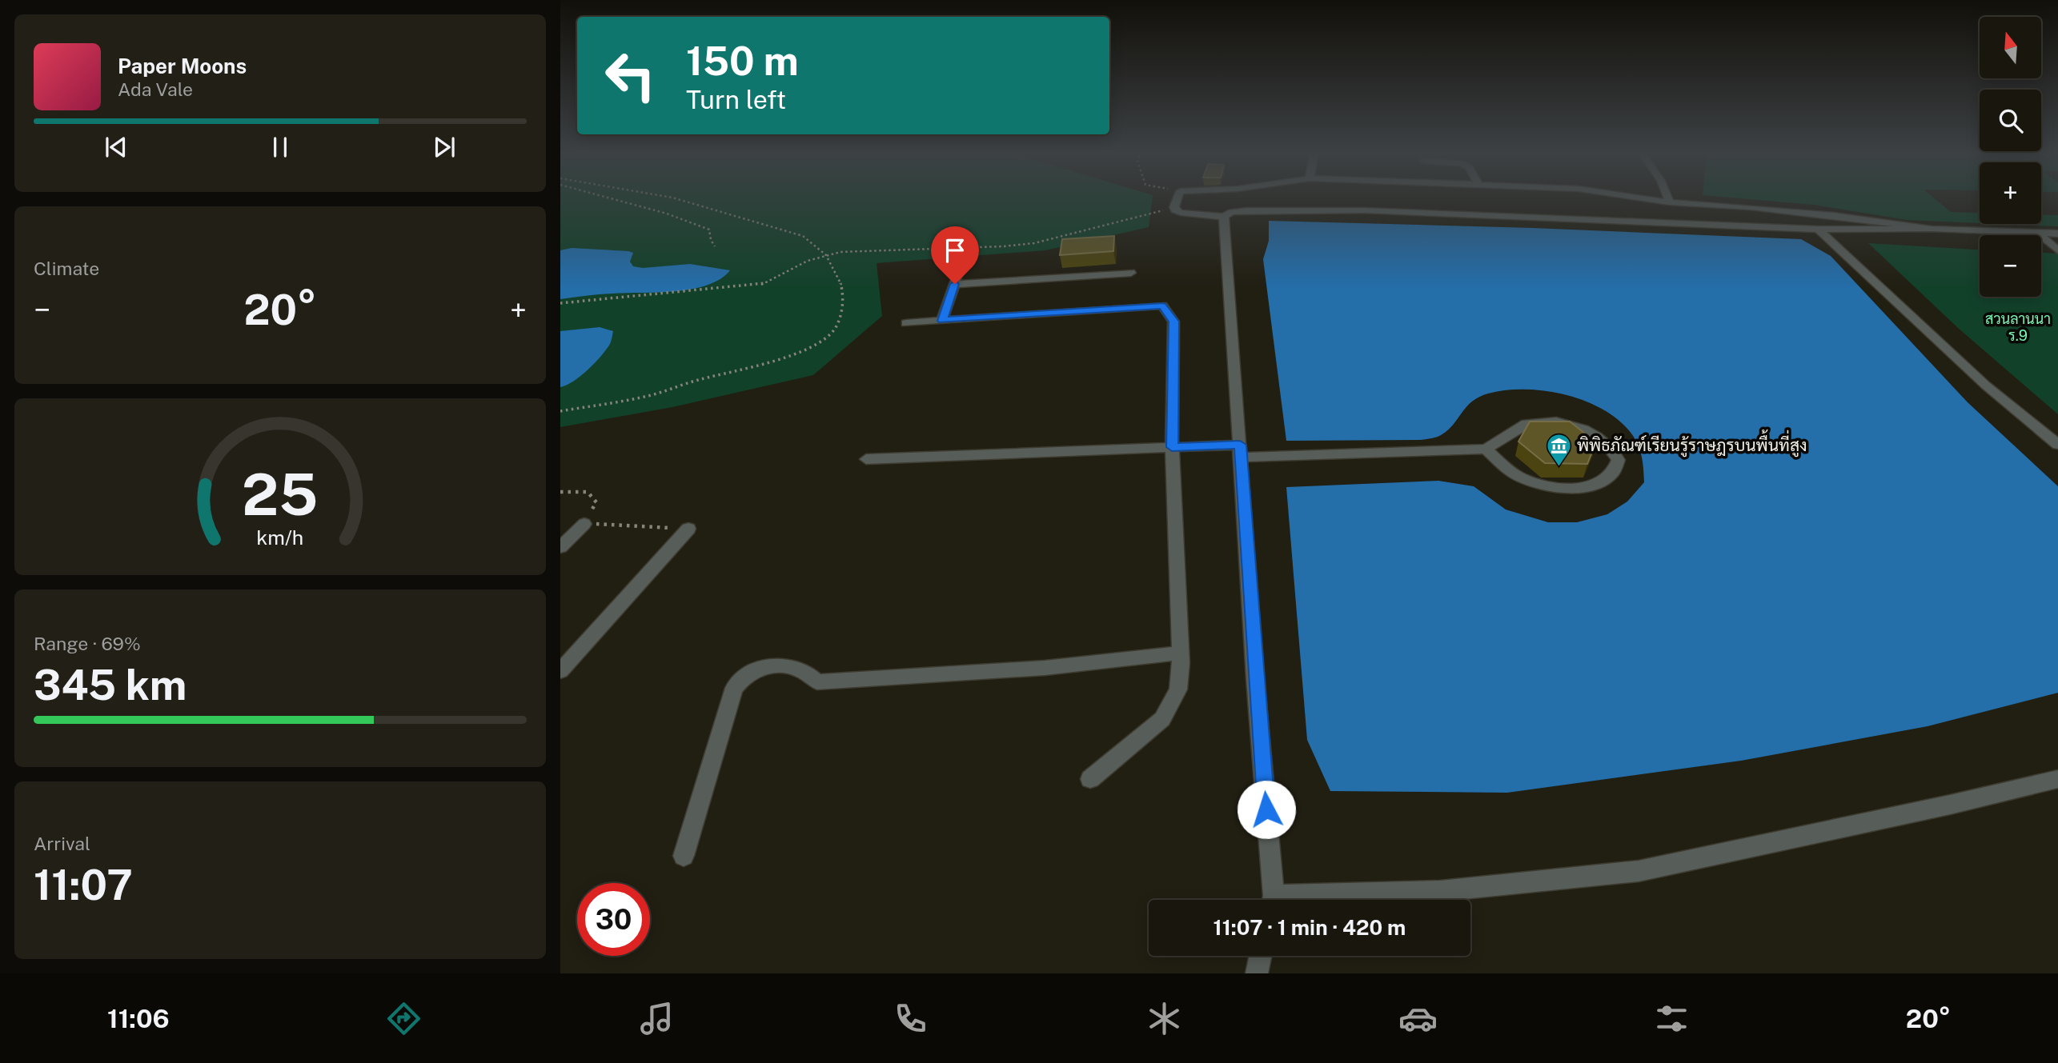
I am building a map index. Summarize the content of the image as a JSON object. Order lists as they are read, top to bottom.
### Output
{
  "parks": ["สวนลานนา ร.9"],
  "places": {
    "museum": ["พิพิธภัณฑ์เรียนรู้ราษฎรบนพื้นที่สูง"]
  },
  "north": "top",
  "page": {
    "map_buttons": ["+", "−"],
    "turn": ["150 m", "Turn left"],
    "song": ["Paper Moons", "Ada Vale"],
    "tile": [
      "Climate",
      ["Range · 69%", "345 km"],
      ["Arrival", "11:07"]
    ],
    "heat": ["−", "20°", "+"],
    "limit": "30",
    "trip": "11:07 · 1 min · 420 m",
    "tabs": ["11:06", "20°"],
    "gauge": ["25", "km/h"]
  }
}
